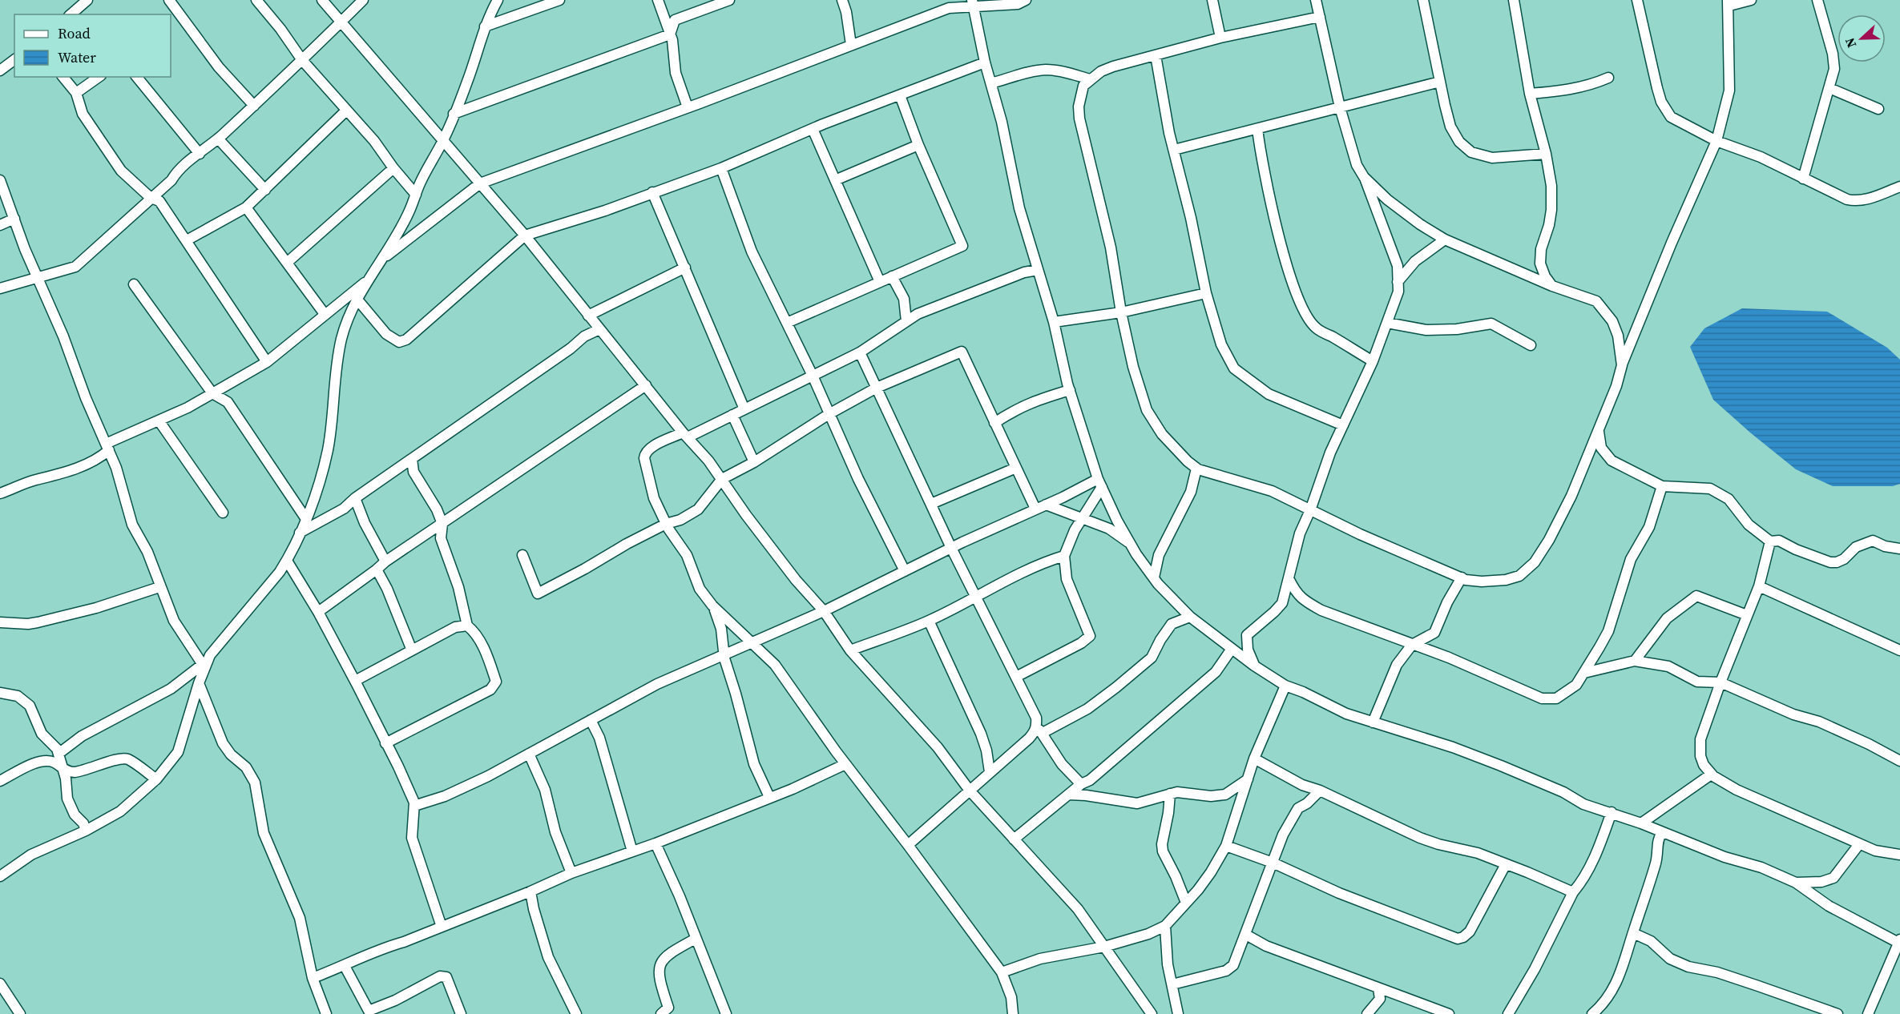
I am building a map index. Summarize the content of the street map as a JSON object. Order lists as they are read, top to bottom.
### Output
{
  "legend": ["Road", "Water"],
  "north": "left"
}
